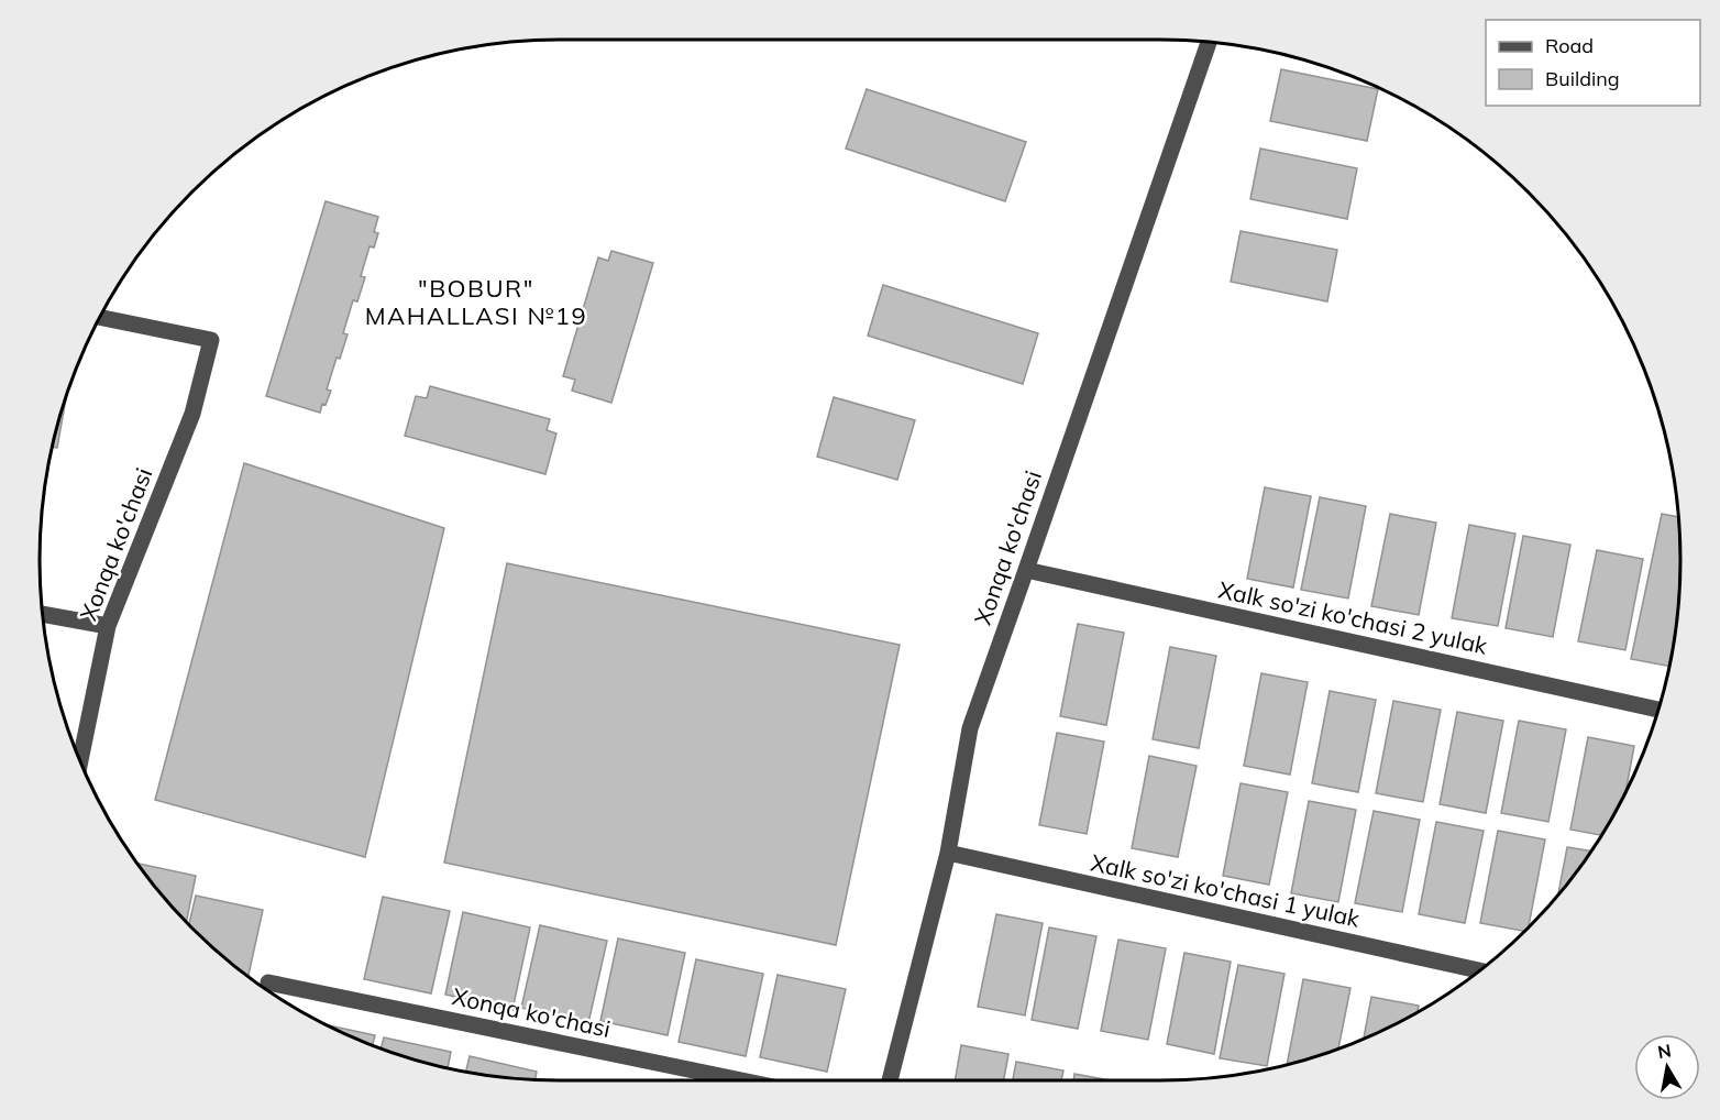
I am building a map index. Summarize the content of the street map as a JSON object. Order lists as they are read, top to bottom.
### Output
{
  "streets": {
    "street": ["Xonqa ko'chasi", "Xalk so'zi ko'chasi 2 yulak", "Xalk so'zi ko'chasi 1 yulak"]
  },
  "crossings": [
    ["Xonqa ko'chasi", "Xalk so'zi ko'chasi 2 yulak"],
    ["Xonqa ko'chasi", "Xalk so'zi ko'chasi 1 yulak"]
  ],
  "districts": ["\"BOBUR\" MAHALLASI №19"],
  "legend": ["Road", "Building"],
  "north": "top"
}
